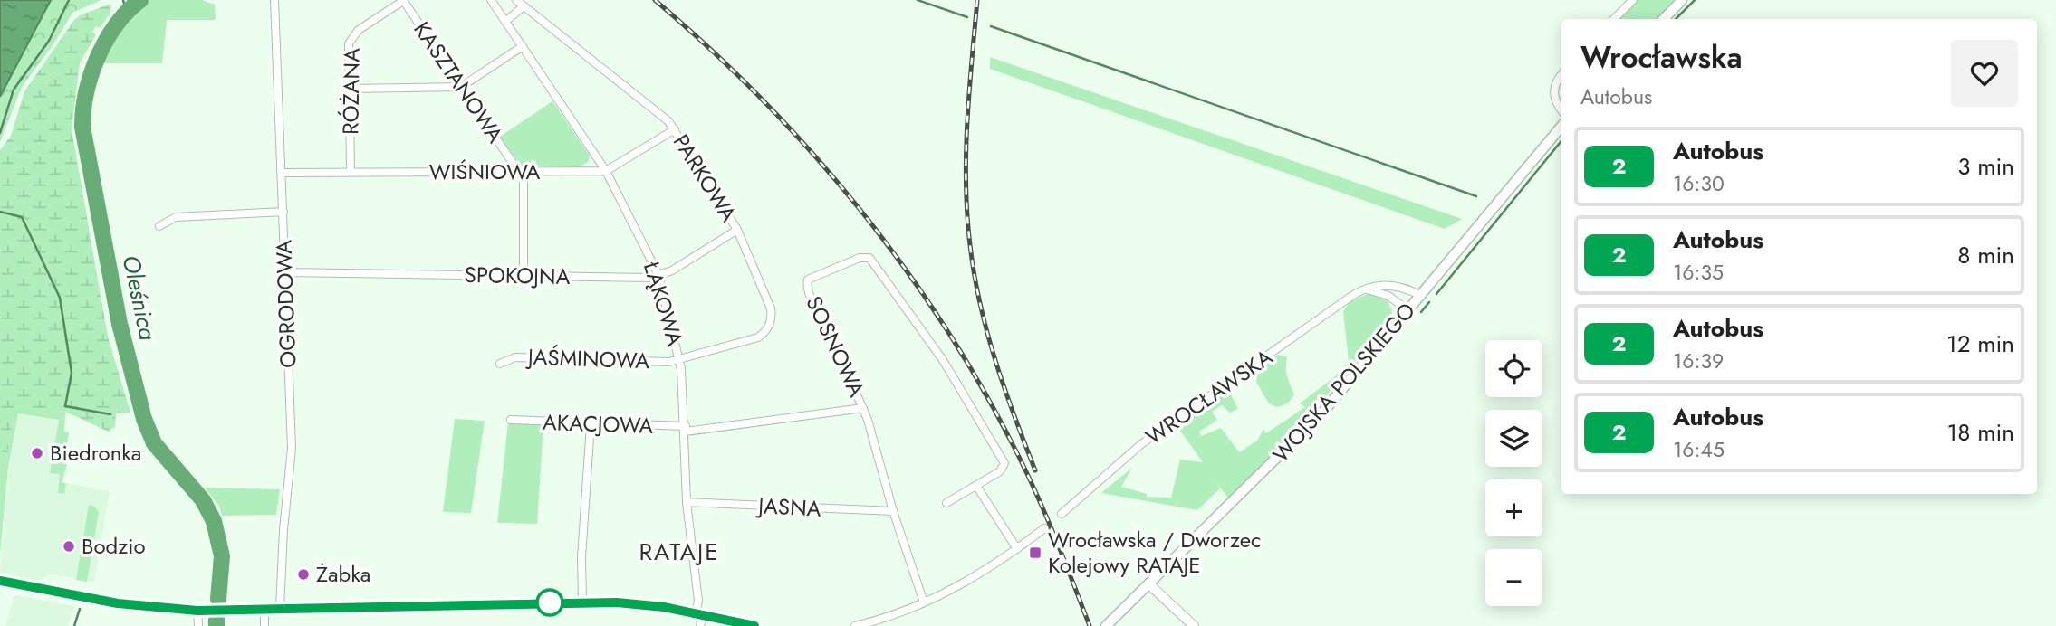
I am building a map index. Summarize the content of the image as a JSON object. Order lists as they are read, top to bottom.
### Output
{
  "streets": {
    "main road": ["WOJSKA POLSKIEGO"],
    "street": [
      "KASZTANOWA",
      "RÓŻANA",
      "WIŚNIOWA",
      "PARKOWA",
      "SPOKOJNA",
      "OGRODOWA",
      "ŁĄKOWA",
      "SOSNOWA",
      "JAŚMINOWA",
      "WROCŁAWSKA",
      "AKACJOWA",
      "JASNA"
    ]
  },
  "crossings": [
    ["KASZTANOWA", "RÓŻANA"],
    ["KASZTANOWA", "WIŚNIOWA"],
    ["KASZTANOWA", "SPOKOJNA"],
    ["RÓŻANA", "WIŚNIOWA"],
    ["WIŚNIOWA", "OGRODOWA"],
    ["WIŚNIOWA", "ŁĄKOWA"],
    ["PARKOWA", "SPOKOJNA"],
    ["PARKOWA", "ŁĄKOWA"],
    ["PARKOWA", "JAŚMINOWA"],
    ["SPOKOJNA", "OGRODOWA"],
    ["SPOKOJNA", "ŁĄKOWA"],
    ["ŁĄKOWA", "JAŚMINOWA"],
    ["ŁĄKOWA", "AKACJOWA"],
    ["ŁĄKOWA", "JASNA"],
    ["SOSNOWA", "AKACJOWA"],
    ["SOSNOWA", "JASNA"],
    ["WOJSKA POLSKIEGO", "WROCŁAWSKA"]
  ],
  "districts": ["RATAJE"],
  "water": ["Oleśnica"],
  "places": {
    "other": ["Biedronka", "Bodzio", "Żabka"],
    "transit": ["Wrocławska / Dworzec Kolejowy RATAJE"]
  },
  "lines": ["bus line 2"],
  "page": {
    "heading": ["Wrocławska", "Autobus"],
    "list": [
      {
        "mark": "2",
        "name": "Autobus",
        "note": "16:30",
        "value": "3 min"
      },
      {
        "mark": "2",
        "name": "Autobus",
        "note": "16:35",
        "value": "8 min"
      },
      {
        "mark": "2",
        "name": "Autobus",
        "note": "16:39",
        "value": "12 min"
      },
      {
        "mark": "2",
        "name": "Autobus",
        "note": "16:45",
        "value": "18 min"
      }
    ],
    "map_buttons": ["+", "−"]
  }
}
